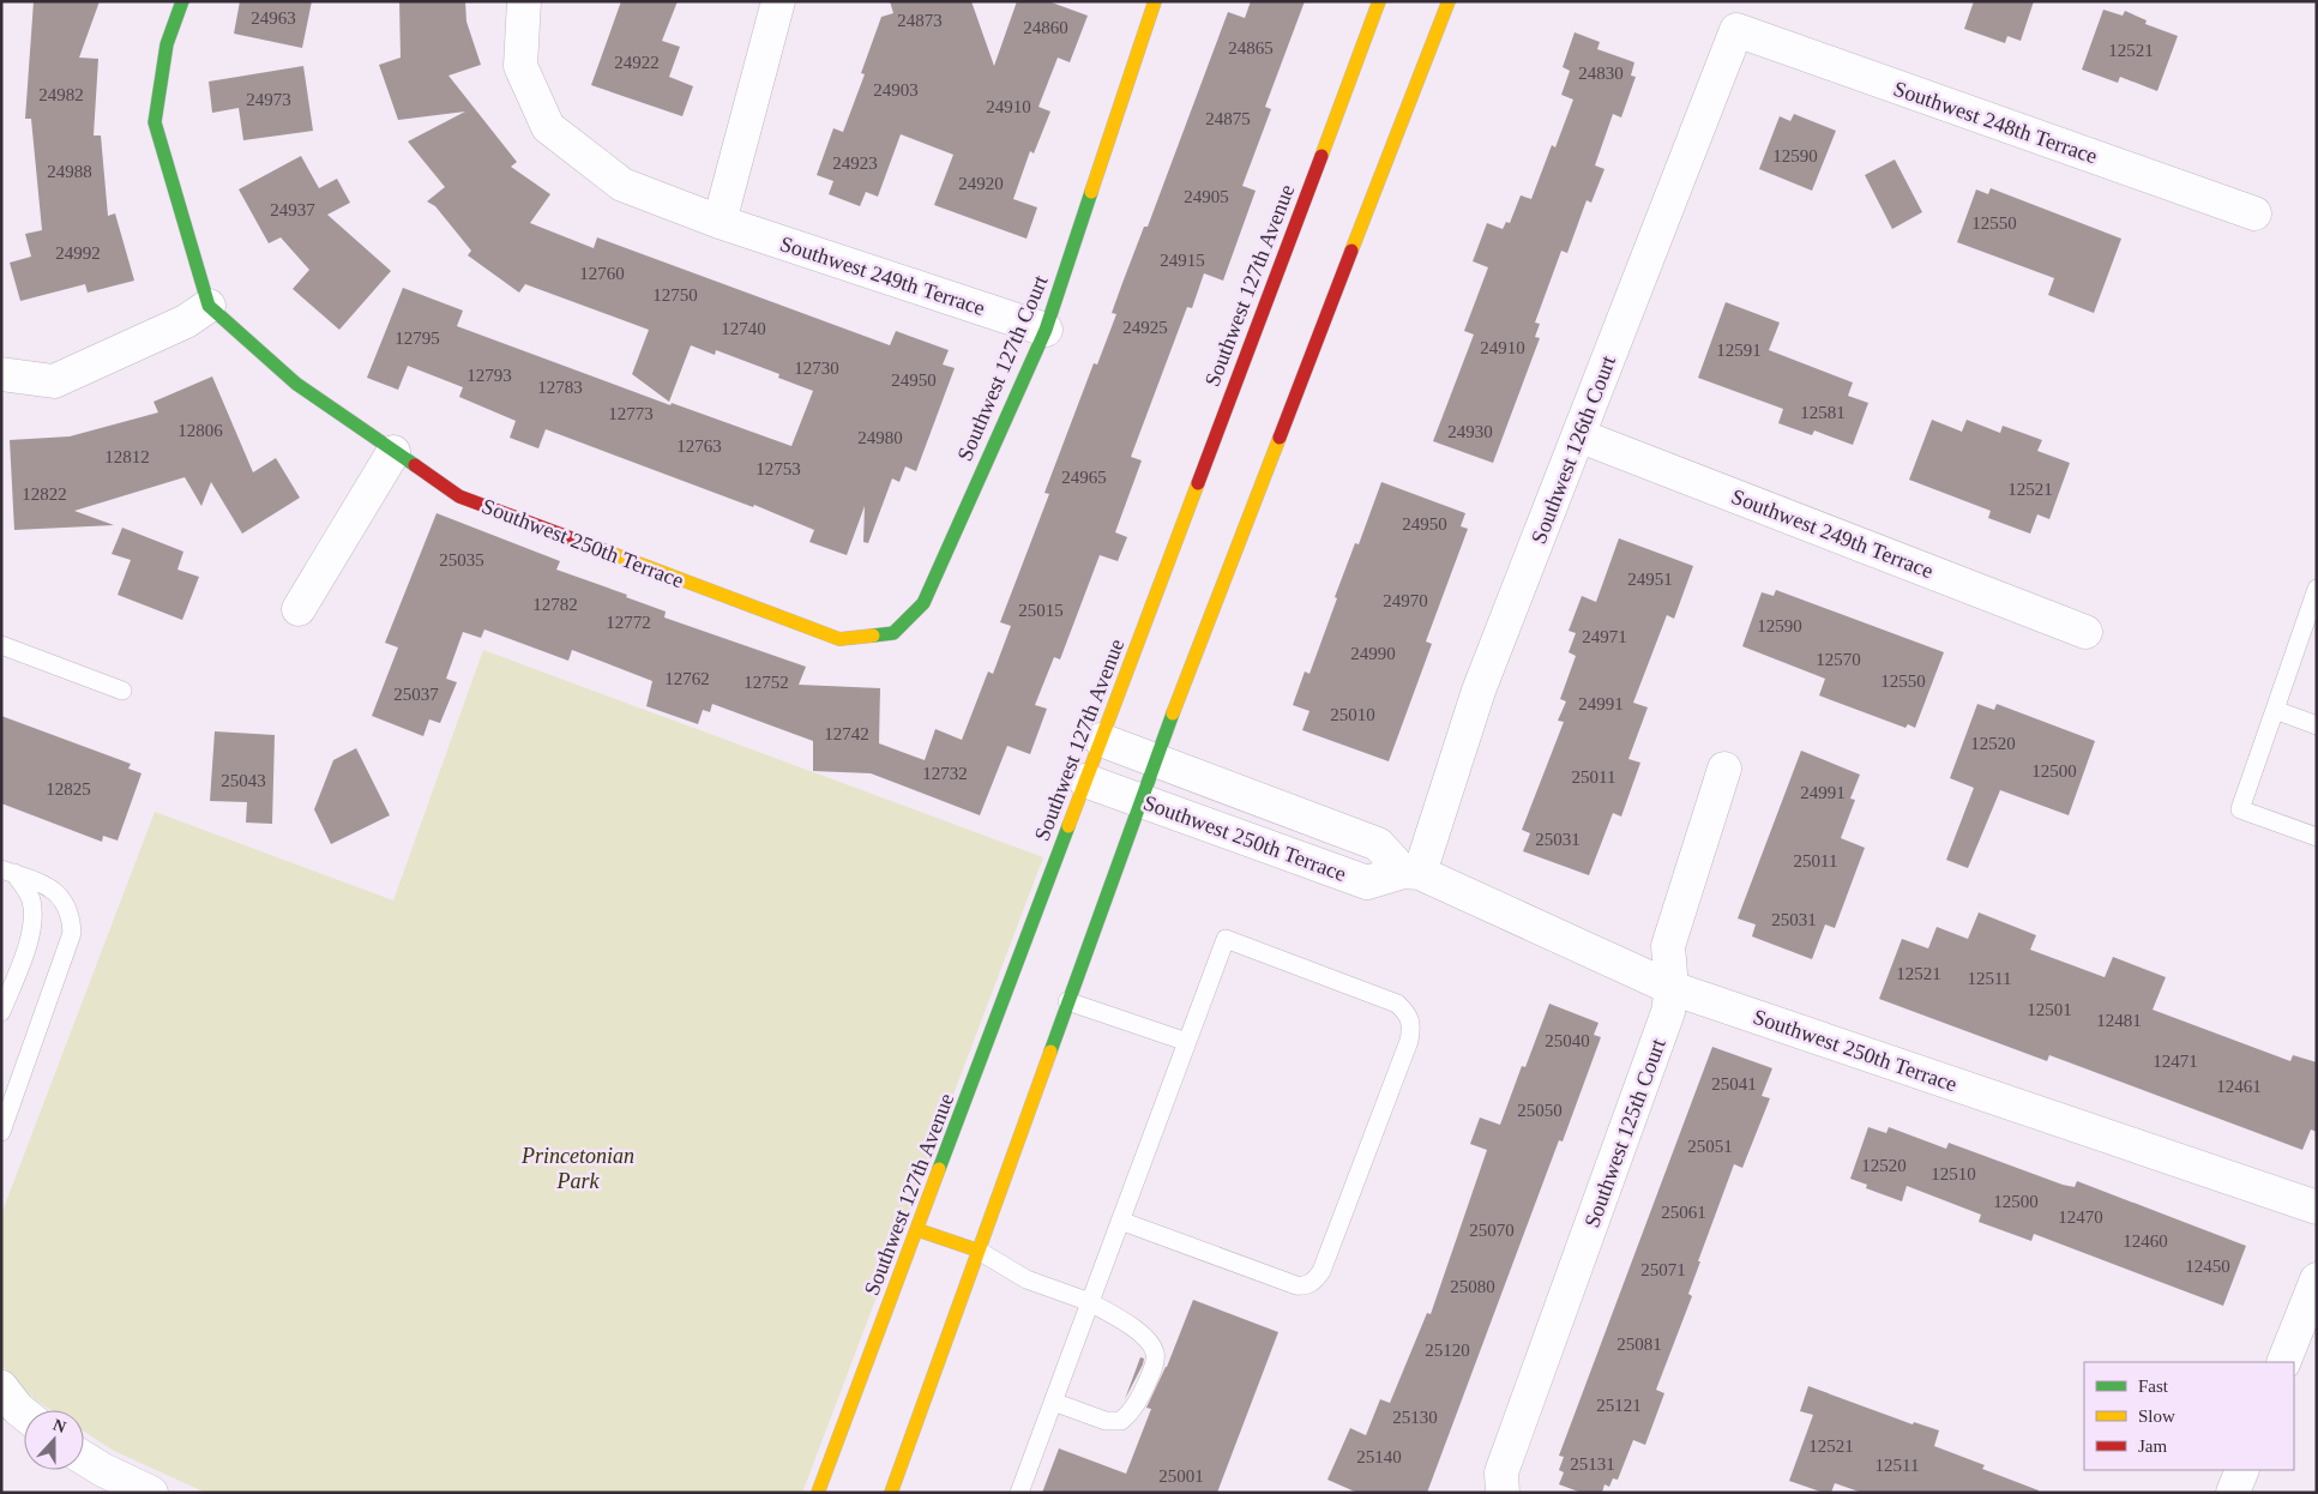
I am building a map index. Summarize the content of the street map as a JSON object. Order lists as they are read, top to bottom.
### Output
{
  "streets": {
    "street": [
      "Southwest 248th Terrace",
      "Southwest 249th Terrace",
      "Southwest 127th Avenue",
      "Southwest 127th Court",
      "Southwest 126th Court",
      "Southwest 250th Terrace",
      "Southwest 125th Court"
    ]
  },
  "crossings": [
    ["Southwest 248th Terrace", "Southwest 126th Court"],
    ["Southwest 249th Terrace", "Southwest 127th Court"],
    ["Southwest 249th Terrace", "Southwest 126th Court"],
    ["Southwest 127th Avenue", "Southwest 250th Terrace"],
    ["Southwest 127th Court", "Southwest 250th Terrace"],
    ["Southwest 126th Court", "Southwest 250th Terrace"],
    ["Southwest 250th Terrace", "Southwest 125th Court"]
  ],
  "parks": ["Princetonian Park"],
  "house_numbers": [
    "24963",
    "24873",
    "24860",
    "24865",
    "12521",
    "24922",
    "24830",
    "24903",
    "24982",
    "24973",
    "24910",
    "24875",
    "12590",
    "24923",
    "24988",
    "24920",
    "24905",
    "24937",
    "12550",
    "24992",
    "24915",
    "12760",
    "12750",
    "24925",
    "12740",
    "12795",
    "24910",
    "12591",
    "12730",
    "12793",
    "24950",
    "12783",
    "12581",
    "12773",
    "12806",
    "24930",
    "24980",
    "12763",
    "12812",
    "12753",
    "24965",
    "12521",
    "12822",
    "24950",
    "25035",
    "24951",
    "24970",
    "12782",
    "25015",
    "12772",
    "12590",
    "24971",
    "24990",
    "12570",
    "12762",
    "12550",
    "12752",
    "25037",
    "24991",
    "25010",
    "12742",
    "12520",
    "12500",
    "12732",
    "25011",
    "25043",
    "12825",
    "24991",
    "25031",
    "25011",
    "25031",
    "12521",
    "12511",
    "12501",
    "12481",
    "25040",
    "12471",
    "25041",
    "12461",
    "25050",
    "25051",
    "12520",
    "12510",
    "12500",
    "25061",
    "12470",
    "25070",
    "12460",
    "12450",
    "25071",
    "25080",
    "25081",
    "25120",
    "25121",
    "25130",
    "12521",
    "25140",
    "25131",
    "12511",
    "25001"
  ],
  "legend": ["Fast", "Slow", "Jam"],
  "north": "top"
}
